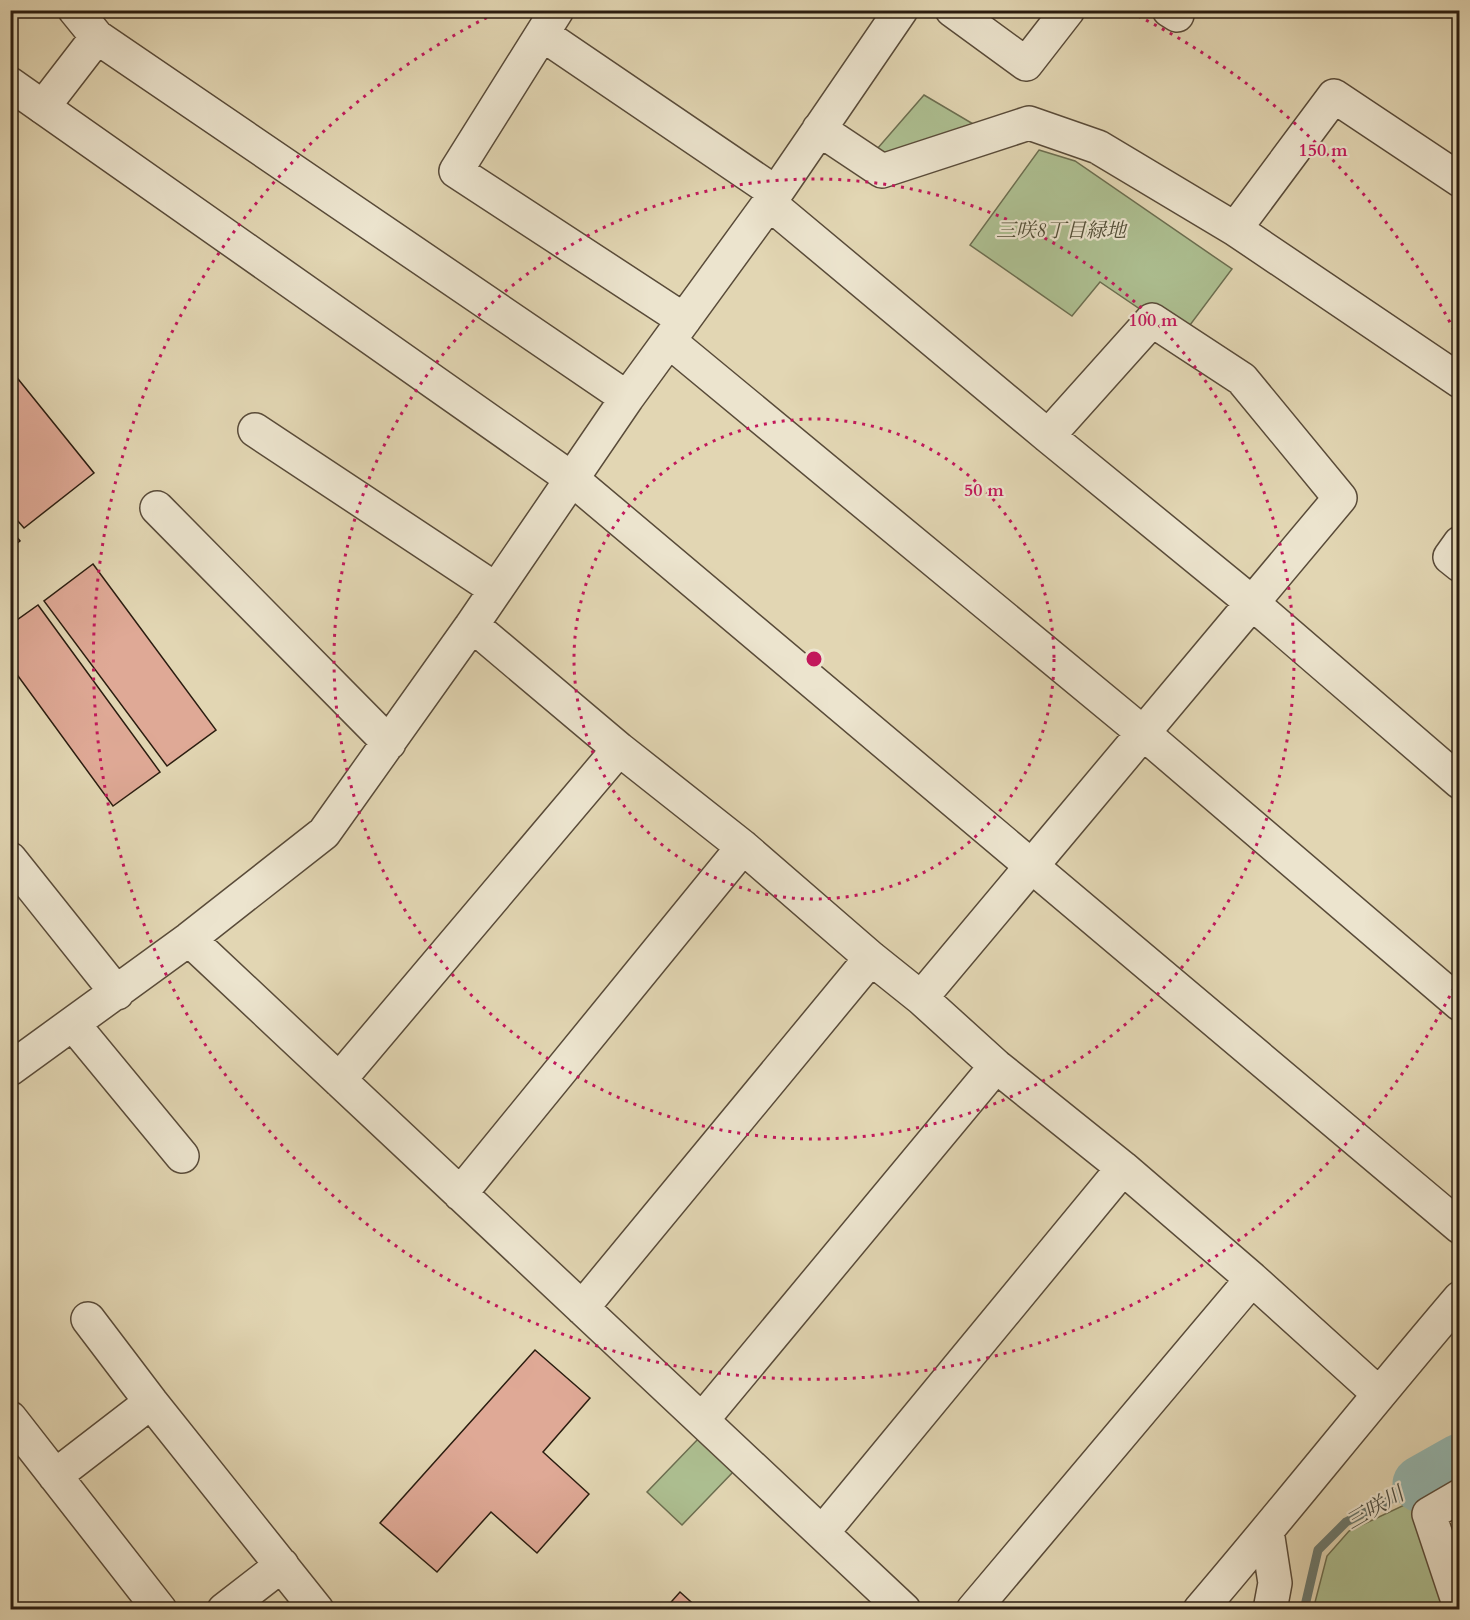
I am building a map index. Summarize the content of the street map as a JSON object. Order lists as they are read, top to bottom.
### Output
{
  "water": ["三咲川"],
  "parks": ["三咲8丁目緑地"],
  "rings": ["150 m", "100 m", "50 m"]
}
